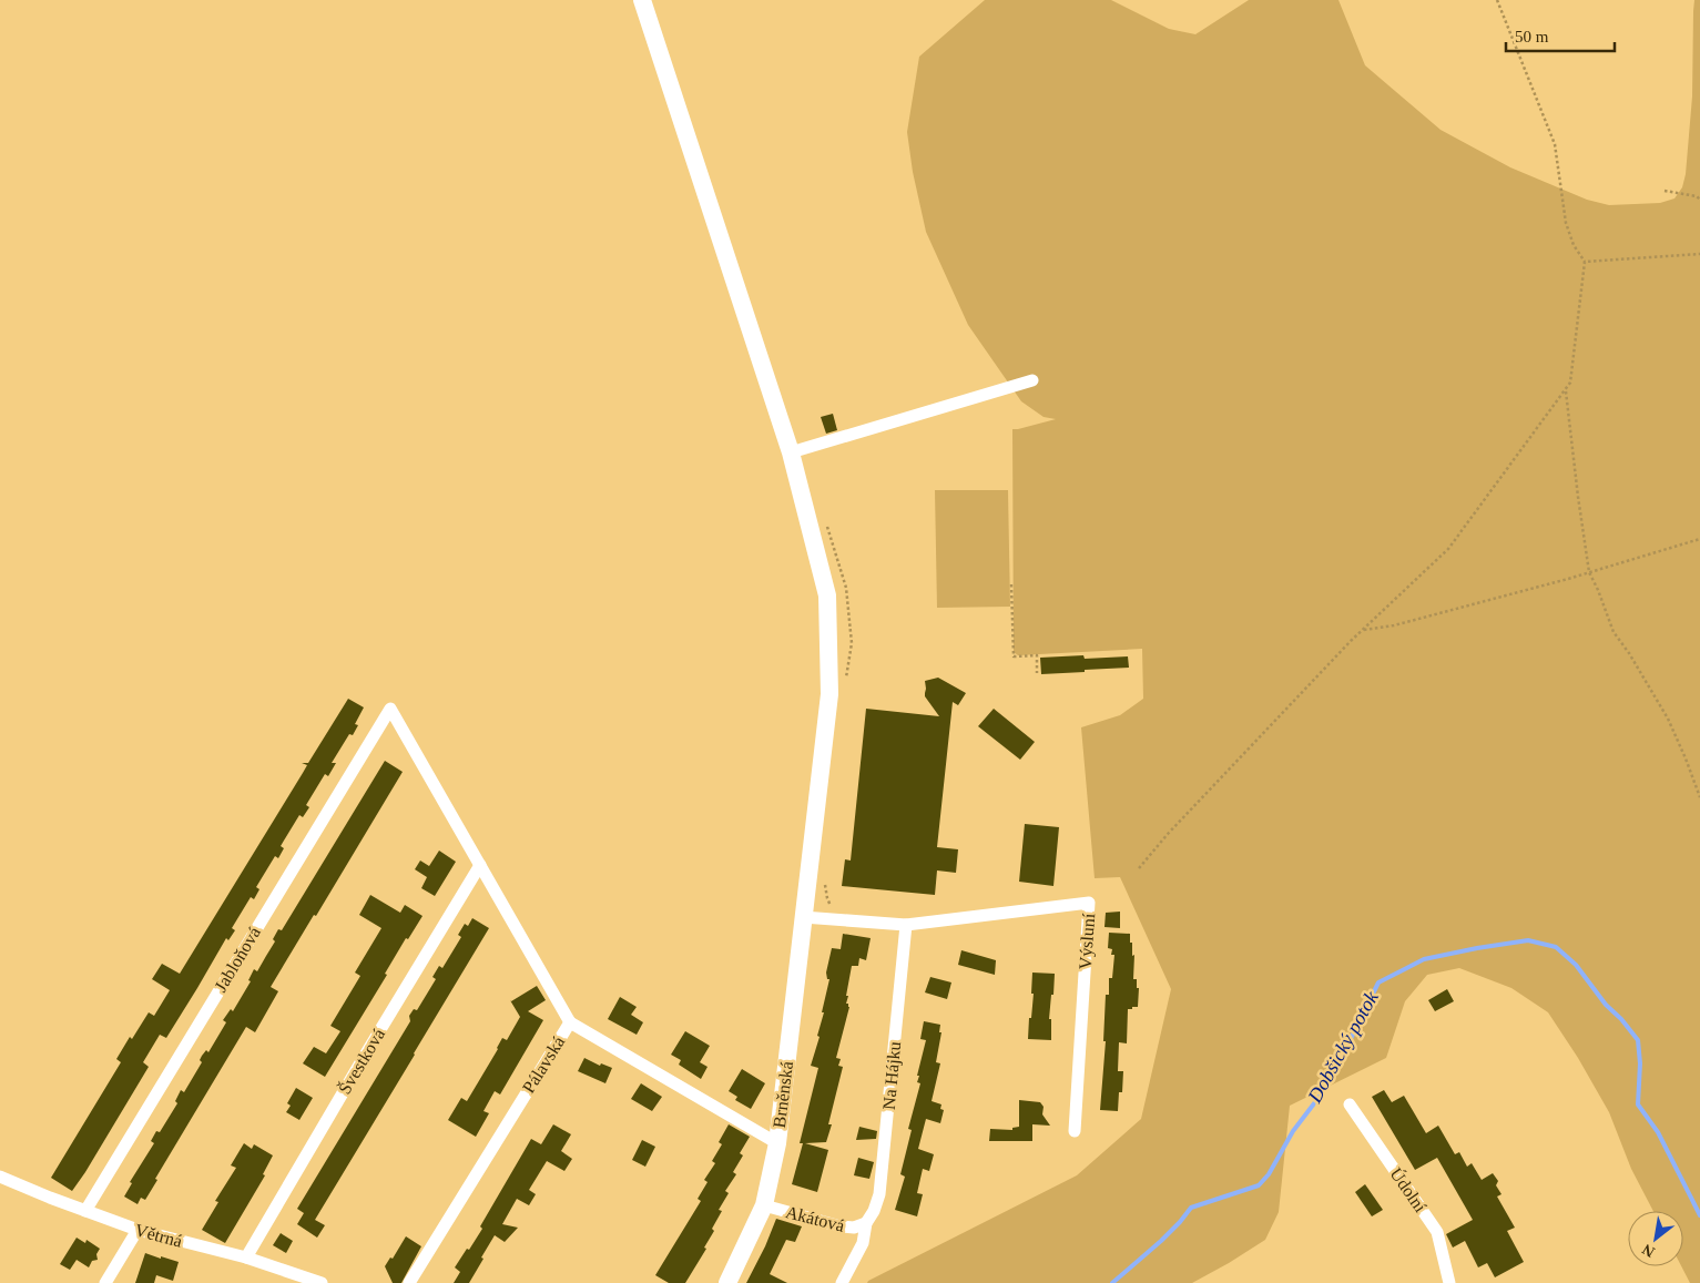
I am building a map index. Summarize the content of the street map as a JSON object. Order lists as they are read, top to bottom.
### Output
{
  "streets": {
    "main road": ["Brněnská"],
    "street": [
      "Výsluní",
      "Jabloňová",
      "Švestková",
      "Pálavská",
      "Na Hájku",
      "Údolní",
      "Akátová",
      "Větrná"
    ]
  },
  "crossings": [
    ["Výsluní", "Na Hájku"],
    ["Jabloňová", "Švestková"],
    ["Jabloňová", "Větrná"],
    ["Švestková", "Větrná"],
    ["Pálavská", "Brněnská"],
    ["Na Hájku", "Akátová"],
    ["Brněnská", "Akátová"]
  ],
  "water": ["Dobšický potok"],
  "scale_bar": "50 m",
  "north": "bottom left"
}
